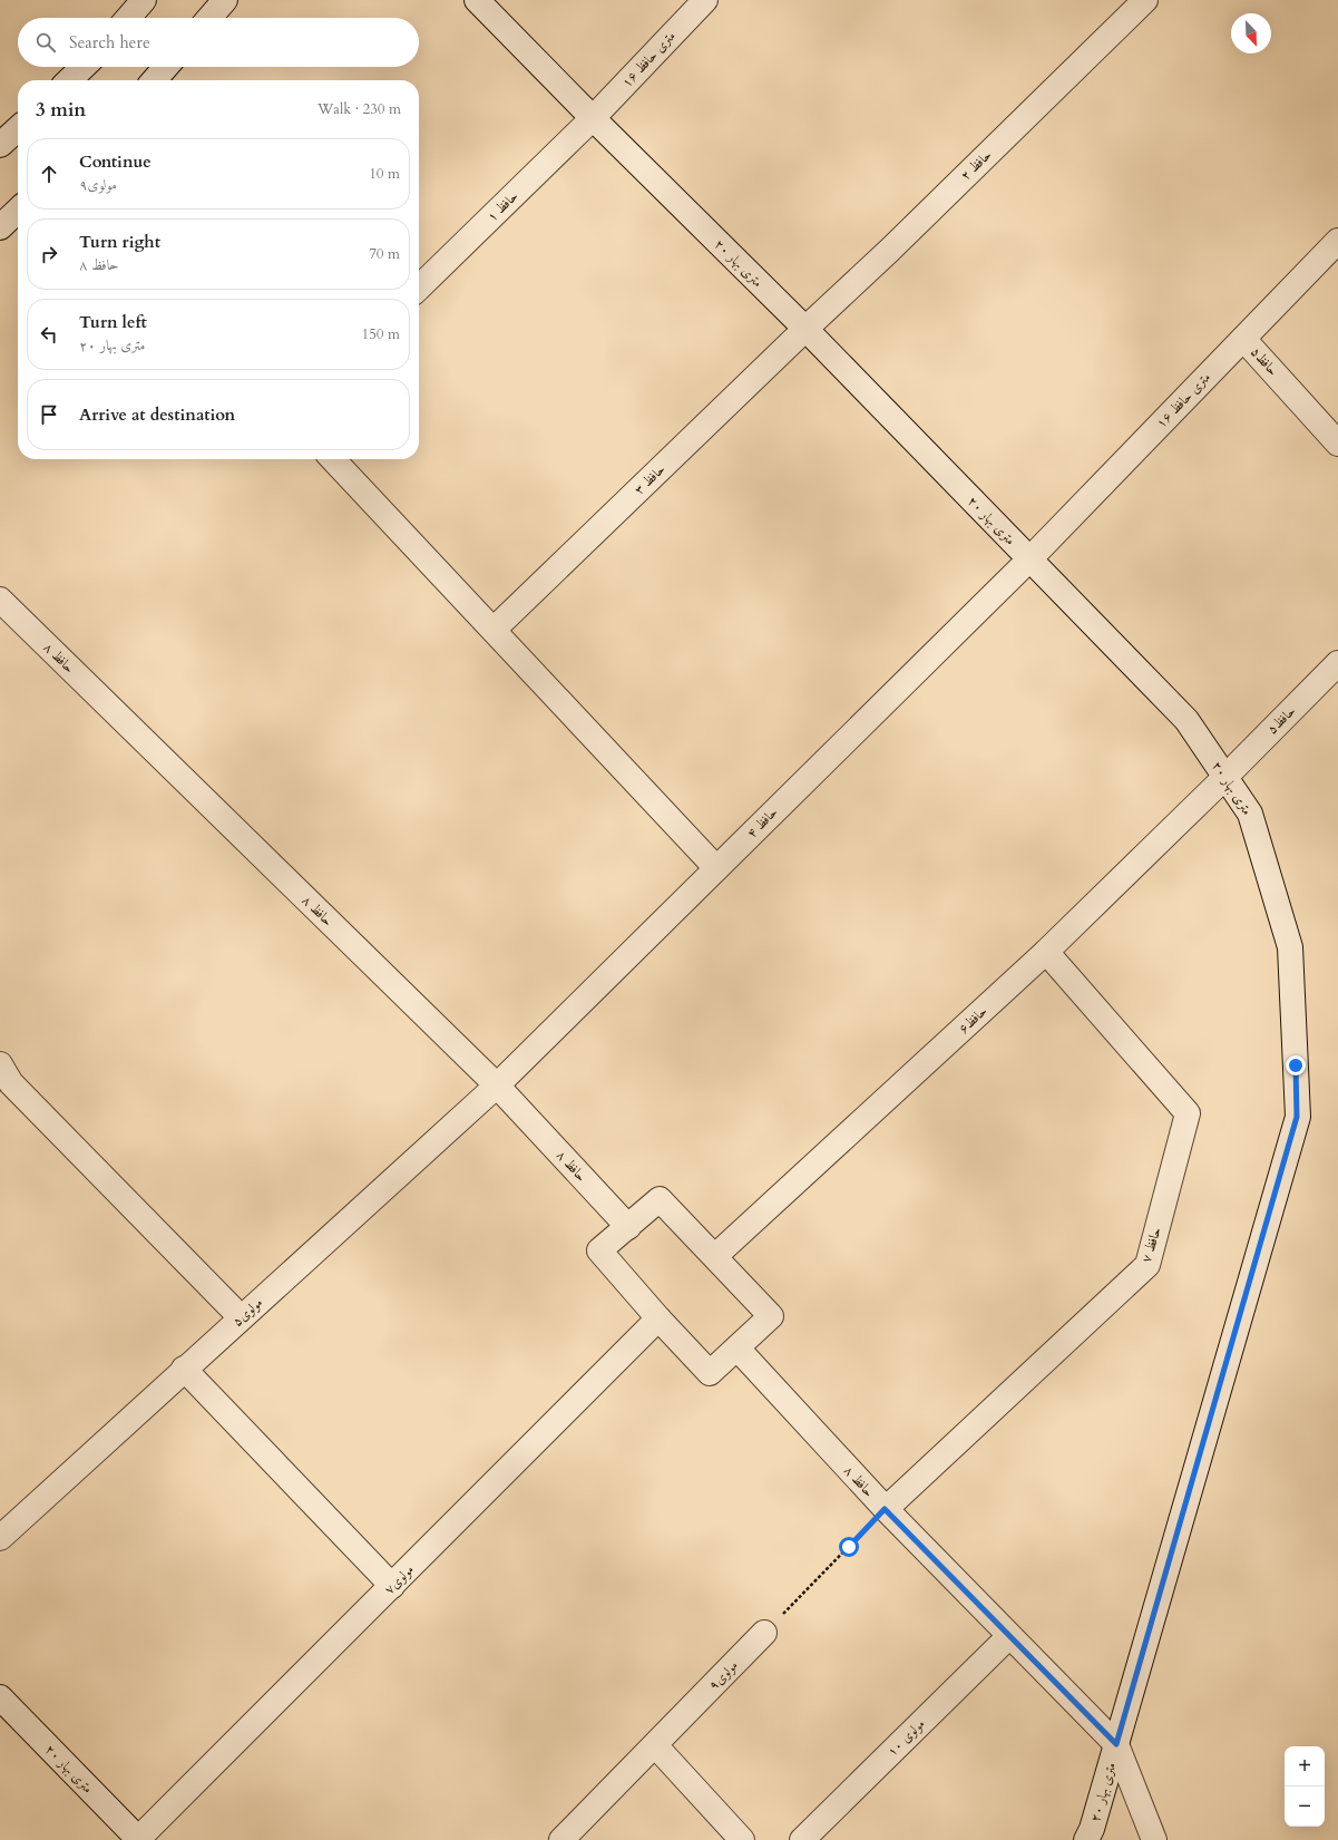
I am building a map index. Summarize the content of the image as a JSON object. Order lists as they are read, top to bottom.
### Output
{
  "streets": {
    "street": [
      "۱۶ متری حافظ",
      "حافظ ۲",
      "حافظ ۱",
      "۲۰ متری بهار",
      "حافظ۵",
      "حافظ ۳",
      "حافظ ۸",
      "حافظ ۴",
      "حافظ۶",
      "حافظ ۷",
      "مولوی۵",
      "مولوی۷",
      "مولوی۹",
      "مولوی ۱۰"
    ]
  },
  "crossings": [
    ["۱۶ متری حافظ", "حافظ ۱"],
    ["۱۶ متری حافظ", "۲۰ متری بهار"],
    ["۱۶ متری حافظ", "حافظ۵"],
    ["۱۶ متری حافظ", "حافظ ۴"],
    ["حافظ ۲", "۲۰ متری بهار"],
    ["حافظ ۲", "حافظ ۳"],
    ["حافظ ۱", "۲۰ متری بهار"],
    ["۲۰ متری بهار", "حافظ۵"],
    ["۲۰ متری بهار", "حافظ ۳"],
    ["۲۰ متری بهار", "حافظ ۸"],
    ["۲۰ متری بهار", "حافظ ۴"],
    ["۲۰ متری بهار", "حافظ۶"],
    ["۲۰ متری بهار", "مولوی۷"],
    ["حافظ۵", "حافظ۶"],
    ["حافظ ۸", "حافظ ۴"],
    ["حافظ ۸", "حافظ ۷"],
    ["حافظ ۸", "مولوی۵"],
    ["حافظ ۸", "مولوی ۱۰"],
    ["حافظ ۴", "مولوی۵"],
    ["حافظ۶", "حافظ ۷"]
  ],
  "north": "bottom right",
  "page": {
    "search": "Search here",
    "heading": ["3 min", "Walk · 230 m"],
    "list": [
      ["Continue", "مولوی۹", "10 m"],
      ["Turn right", "حافظ ۸", "70 m"],
      ["Turn left", "۲۰ متری بهار", "150 m"],
      "Arrive at destination"
    ],
    "map_buttons": ["+", "−"]
  }
}
